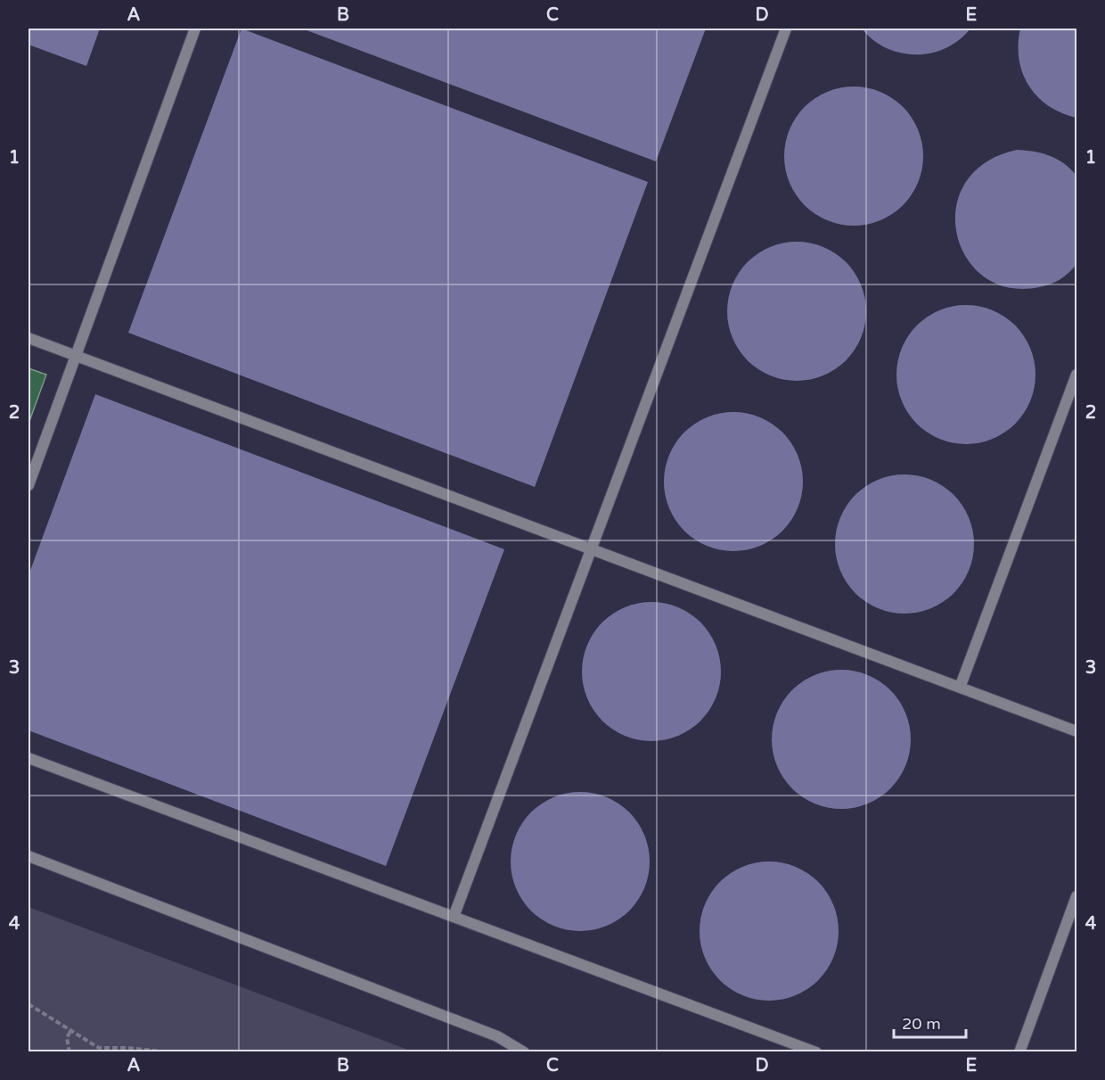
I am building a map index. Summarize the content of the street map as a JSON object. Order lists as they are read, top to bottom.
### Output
{
  "scale_bar": "20 m",
  "grid": {
    "columns": [
      "A",
      "B",
      "C",
      "D",
      "E"
    ],
    "rows": [
      "1",
      "2",
      "3",
      "4"
    ]
  }
}
